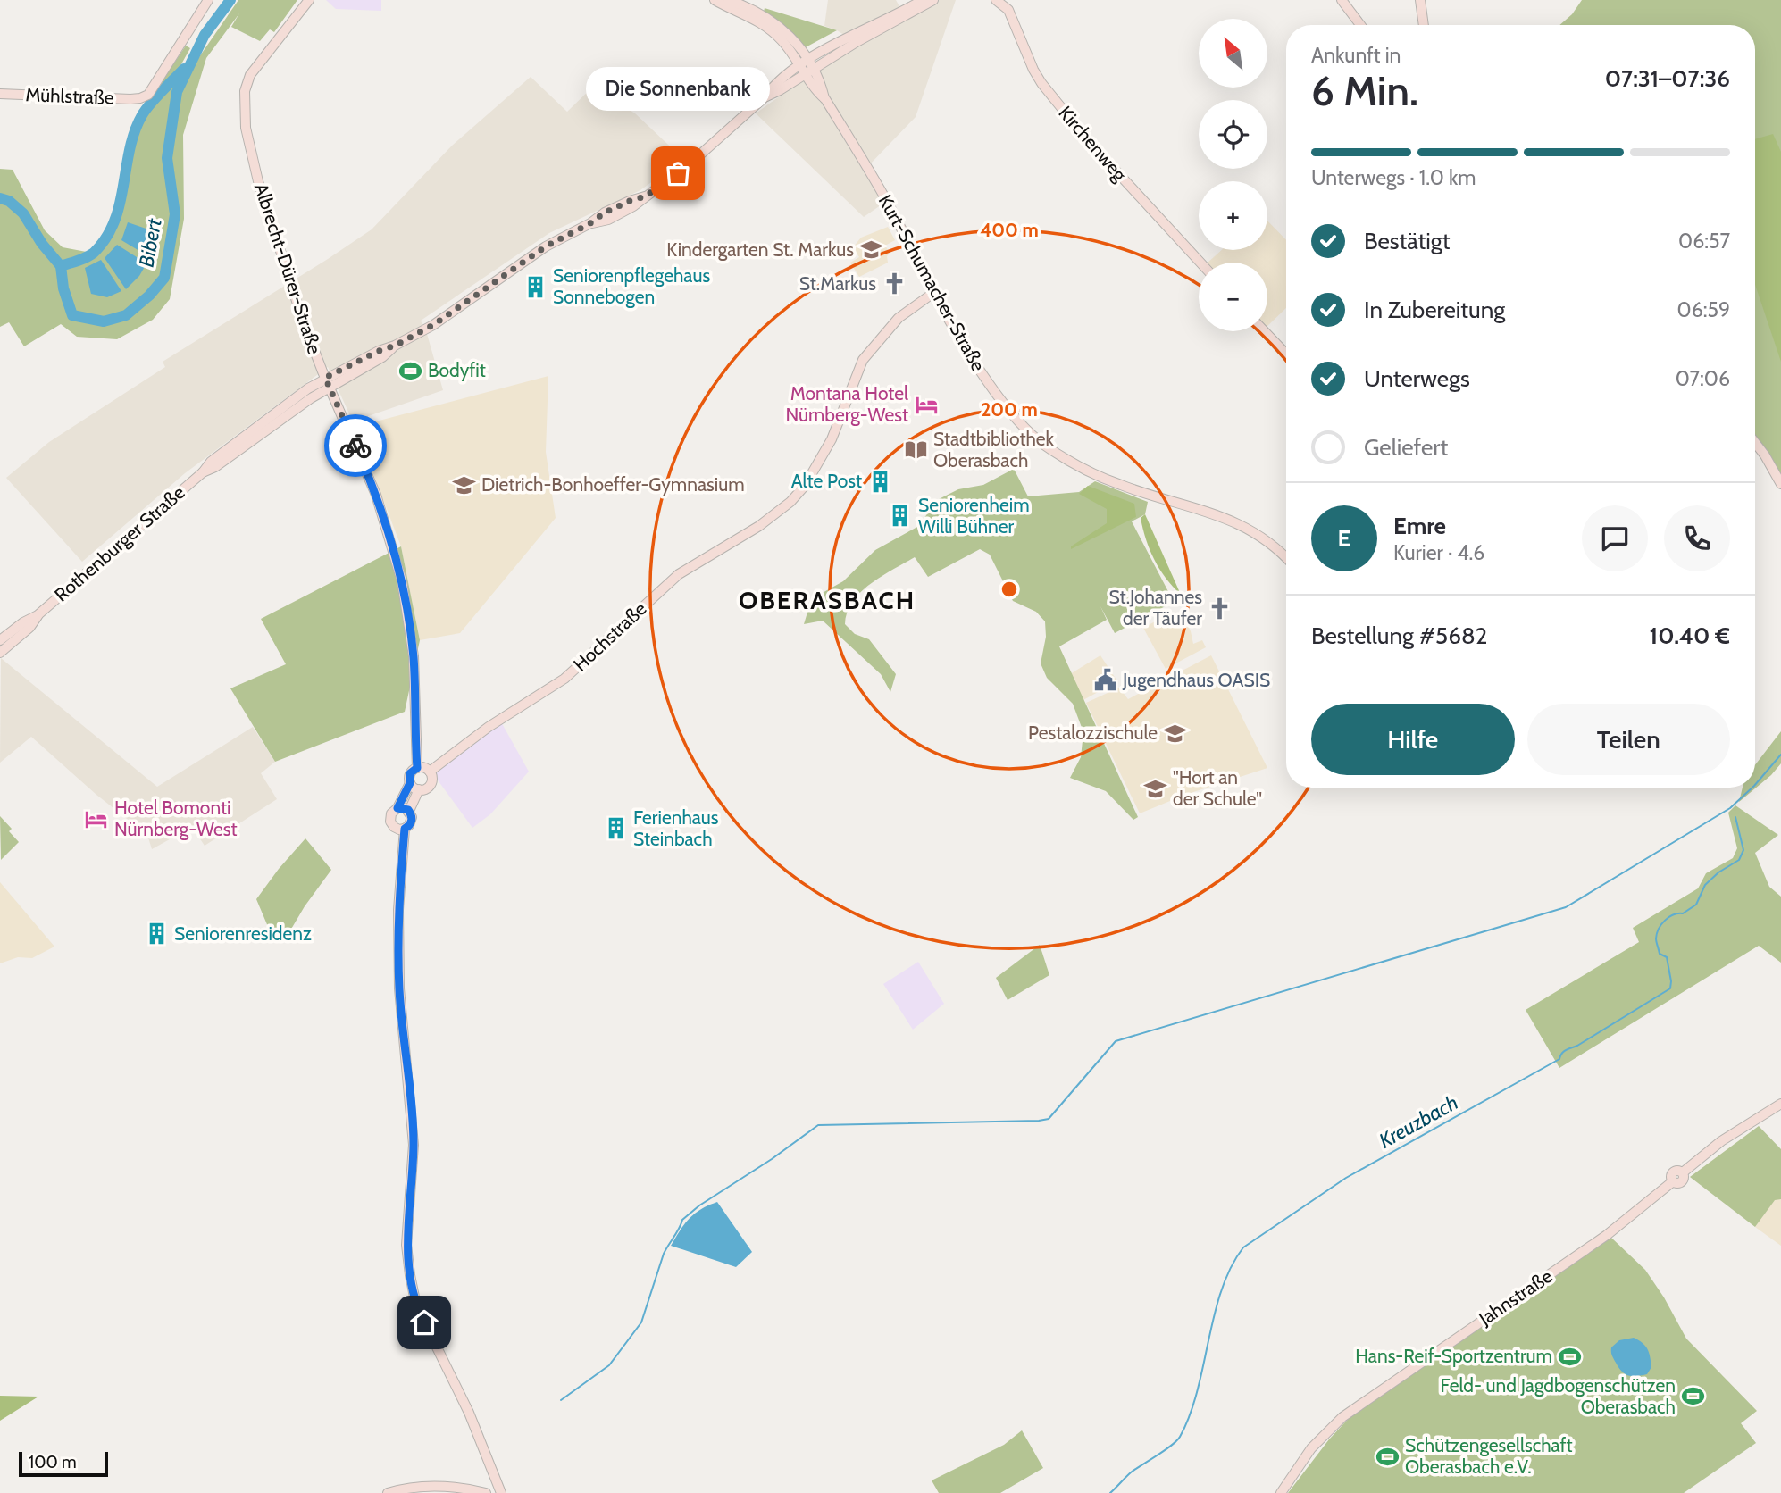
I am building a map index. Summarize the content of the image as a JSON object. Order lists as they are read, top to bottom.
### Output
{
  "streets": {
    "street": [
      "Mühlstraße",
      "Kirchenweg",
      "Albrecht-Dürer-Straße",
      "Kurt-Schumacher-Straße",
      "Rothenburger Straße",
      "Hochstraße",
      "Jahnstraße"
    ]
  },
  "crossings": [
    ["Albrecht-Dürer-Straße", "Rothenburger Straße"],
    ["Albrecht-Dürer-Straße", "Hochstraße"],
    ["Kurt-Schumacher-Straße", "Rothenburger Straße"],
    ["Kurt-Schumacher-Straße", "Hochstraße"]
  ],
  "districts": ["OBERASBACH"],
  "water": ["Bibert", "Kreuzbach"],
  "places": {
    "other": ["Die Sonnenbank"],
    "school or university": [
      "Kindergarten St. Markus",
      "Dietrich-Bonhoeffer-Gymnasium",
      "Pestalozzischule",
      "\"Hort an der Schule\""
    ],
    "church": ["St.Markus", "St.Johannes der Täufer"],
    "building": [
      "Seniorenpflegehaus Sonnebogen",
      "Alte Post",
      "Seniorenheim Willi Bühner",
      "Ferienhaus Steinbach",
      "Seniorenresidenz"
    ],
    "sports": [
      "Bodyfit",
      "Hans-Reif-Sportzentrum",
      "Feld- und Jagdbogenschützen Oberasbach",
      "Schützengesellschaft Oberasbach e.V."
    ],
    "hotel": ["Montana Hotel Nürnberg-West", "Hotel Bomonti Nürnberg-West"],
    "library": ["Stadtbibliothek Oberasbach"],
    "public building": ["Jugendhaus OASIS"]
  },
  "scale_bar": "100 m",
  "north": "top left",
  "page": {
    "map_buttons": ["+", "−"],
    "heading": ["6 Min.", "Ankunft in", "07:31–07:36"],
    "panel": [
      "Emre",
      "Kurier · 4.6",
      "Bestellung #5682",
      "10.40 €"
    ],
    "bubble": "Die Sonnenbank",
    "bar": "Unterwegs · 1.0 km",
    "list": [
      ["Bestätigt", "06:57"],
      ["In Zubereitung", "06:59"],
      ["Unterwegs", "07:06"],
      "Geliefert"
    ],
    "round": "E",
    "buttons": ["Hilfe", "Teilen"],
    "scale": "100 m"
  },
  "rings": ["400 m", "200 m"]
}
